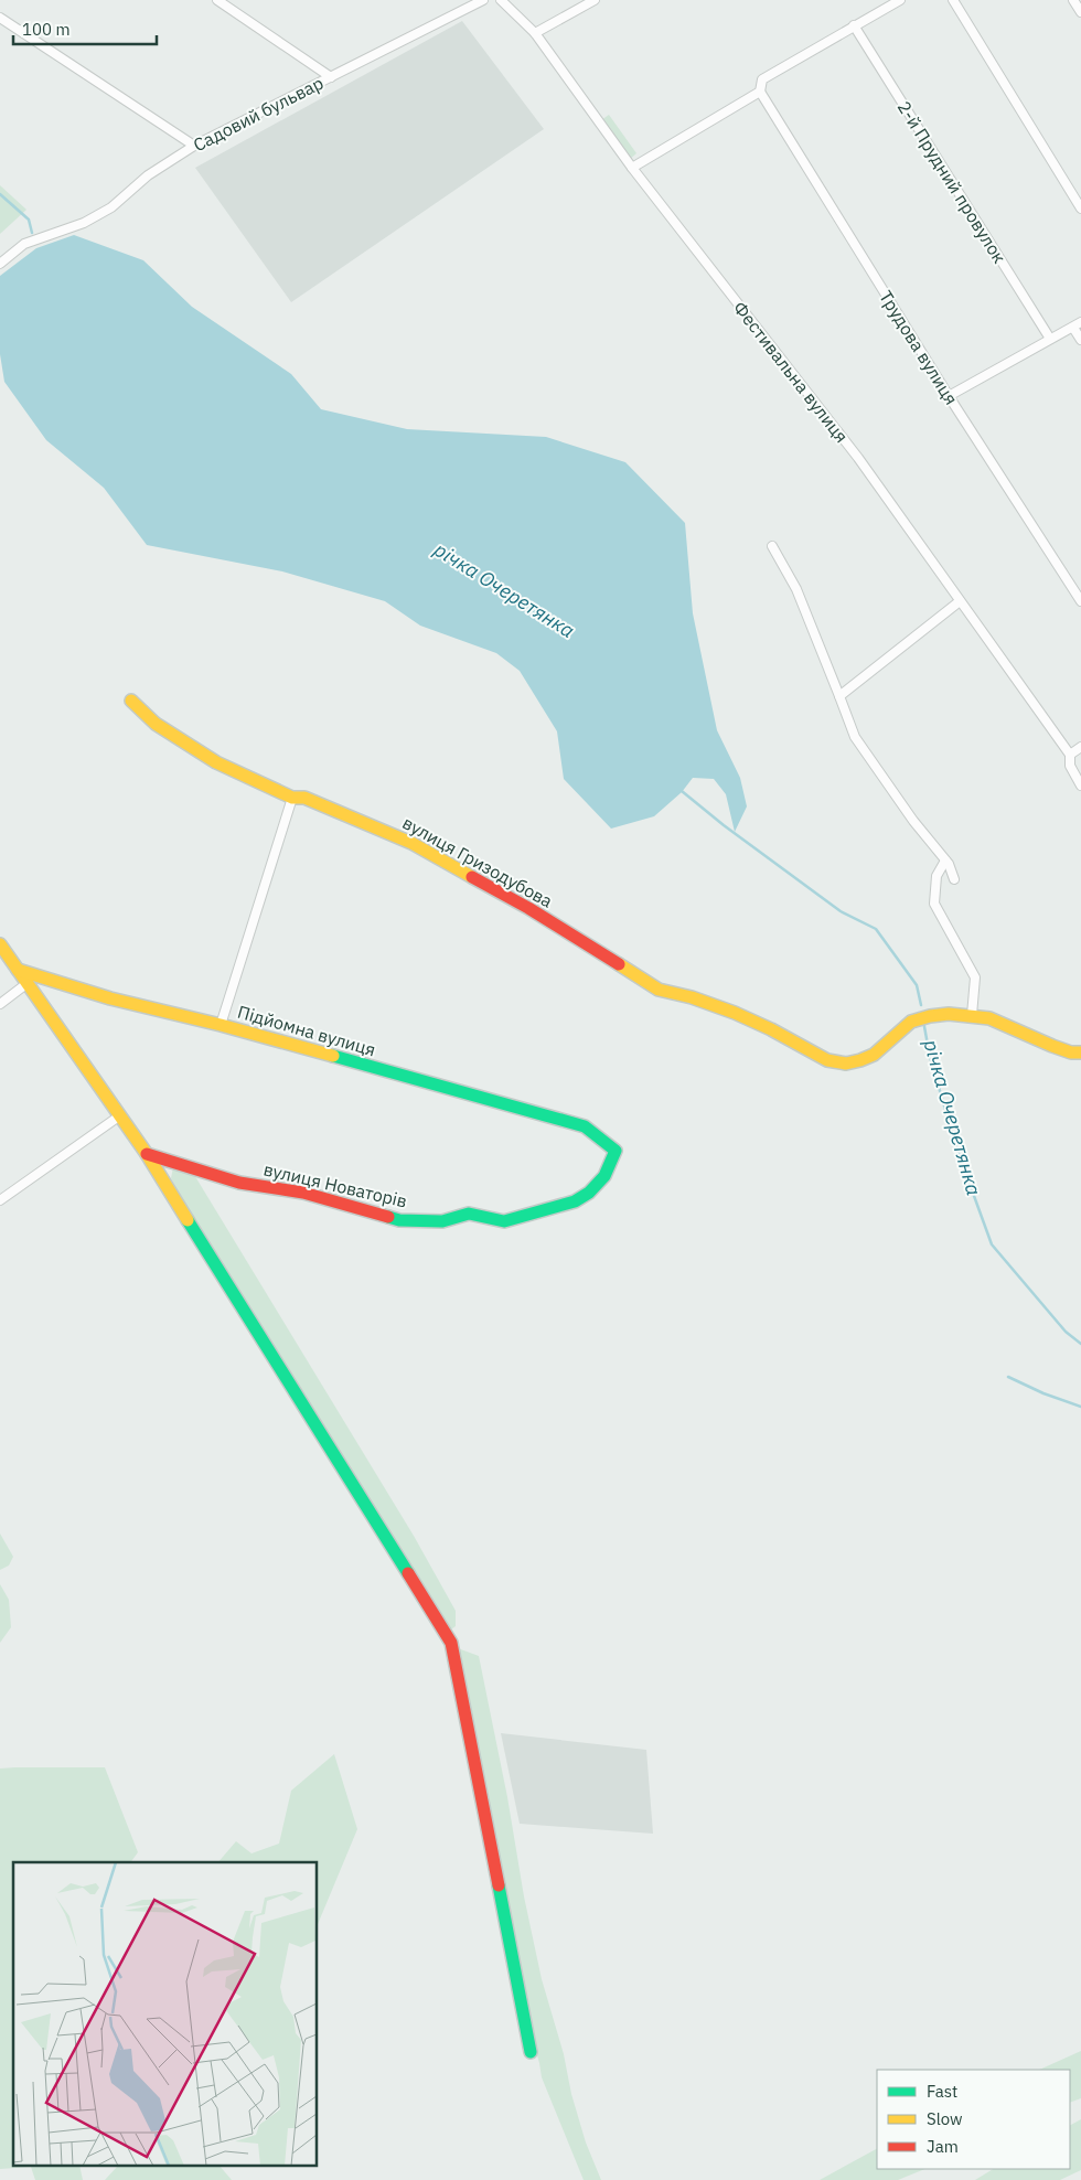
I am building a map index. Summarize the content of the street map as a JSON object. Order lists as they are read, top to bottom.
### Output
{
  "streets": {
    "street": [
      "Садовий бульвар",
      "2-й Прудний провулок",
      "Трудова вулиця",
      "Фестивальна вулиця",
      "вулиця Гризодубова",
      "Підйомна вулиця",
      "вулиця Новаторів"
    ]
  },
  "crossings": [
    ["Підйомна вулиця", "вулиця Новаторів"]
  ],
  "water": ["річка Очеретянка"],
  "legend": ["Fast", "Slow", "Jam"],
  "scale_bar": "100 m"
}
